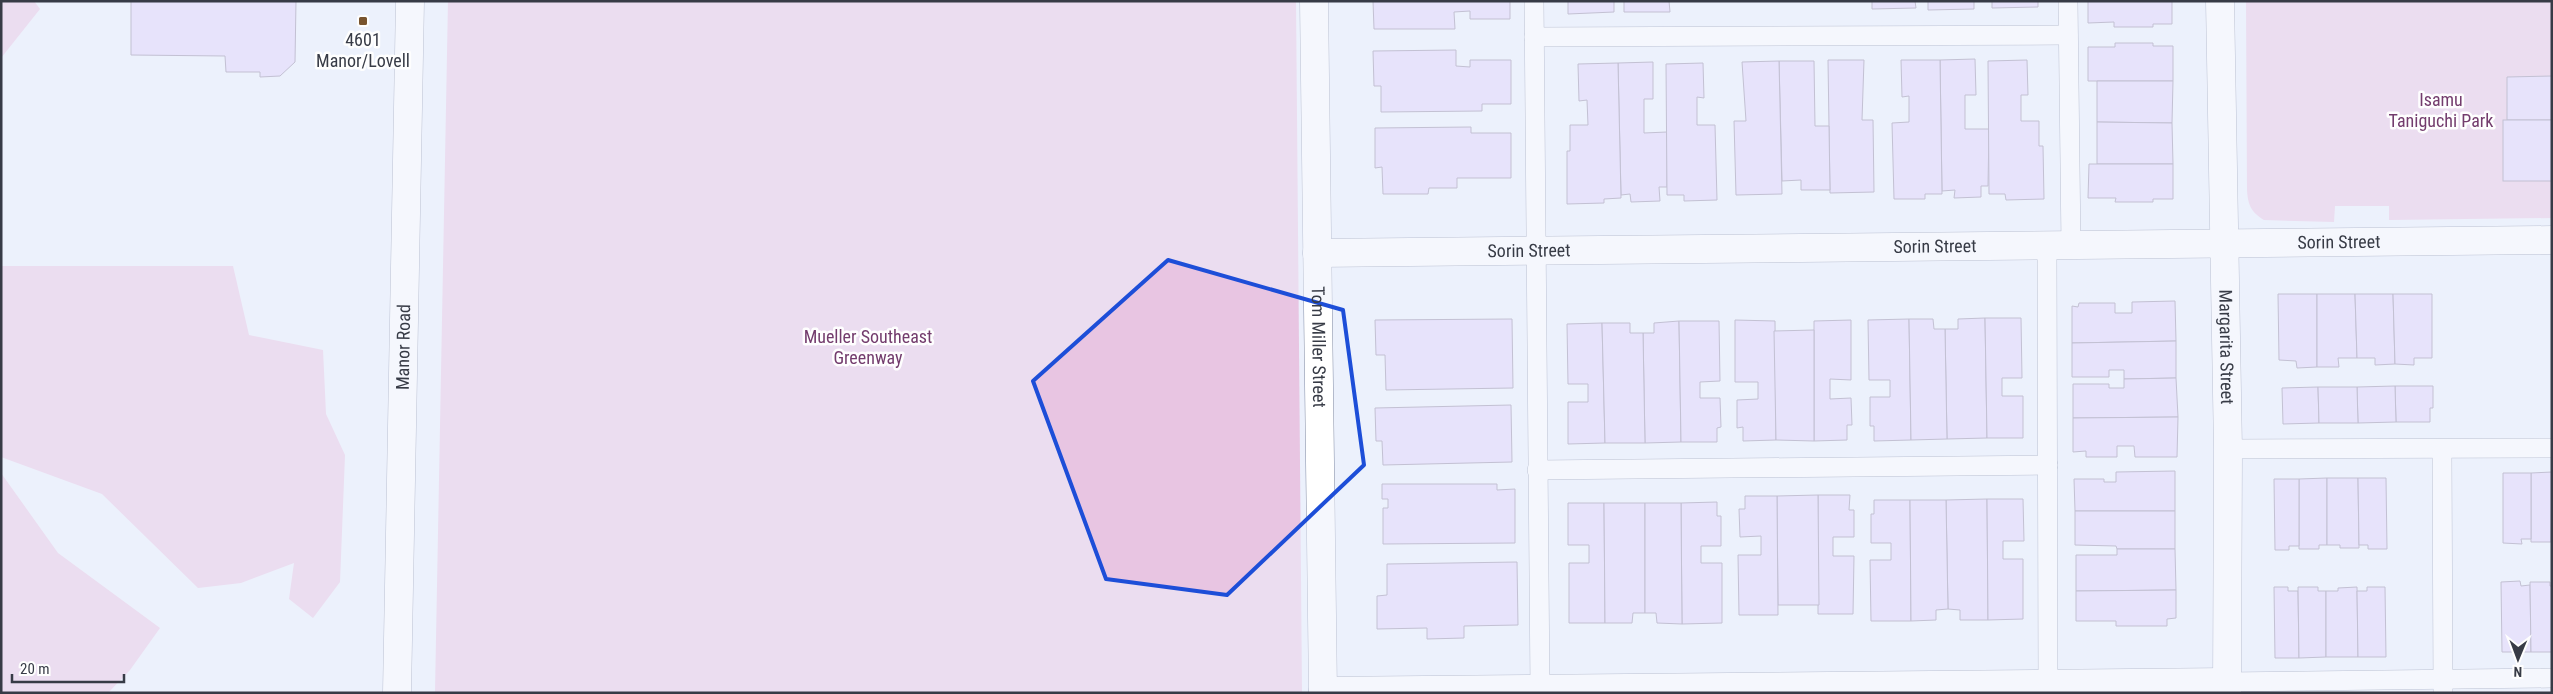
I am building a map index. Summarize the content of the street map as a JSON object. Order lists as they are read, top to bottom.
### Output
{
  "streets": {
    "street": [
      "Sorin Street",
      "Manor Road",
      "Tom Miller Street",
      "Margarita Street"
    ]
  },
  "crossings": [
    ["Sorin Street", "Tom Miller Street"],
    ["Sorin Street", "Margarita Street"]
  ],
  "parks": ["Isamu Taniguchi Park", "Mueller Southeast Greenway"],
  "places": {
    "transit": ["4601 Manor/Lovell"]
  },
  "scale_bar": "20 m",
  "north": "bottom"
}
